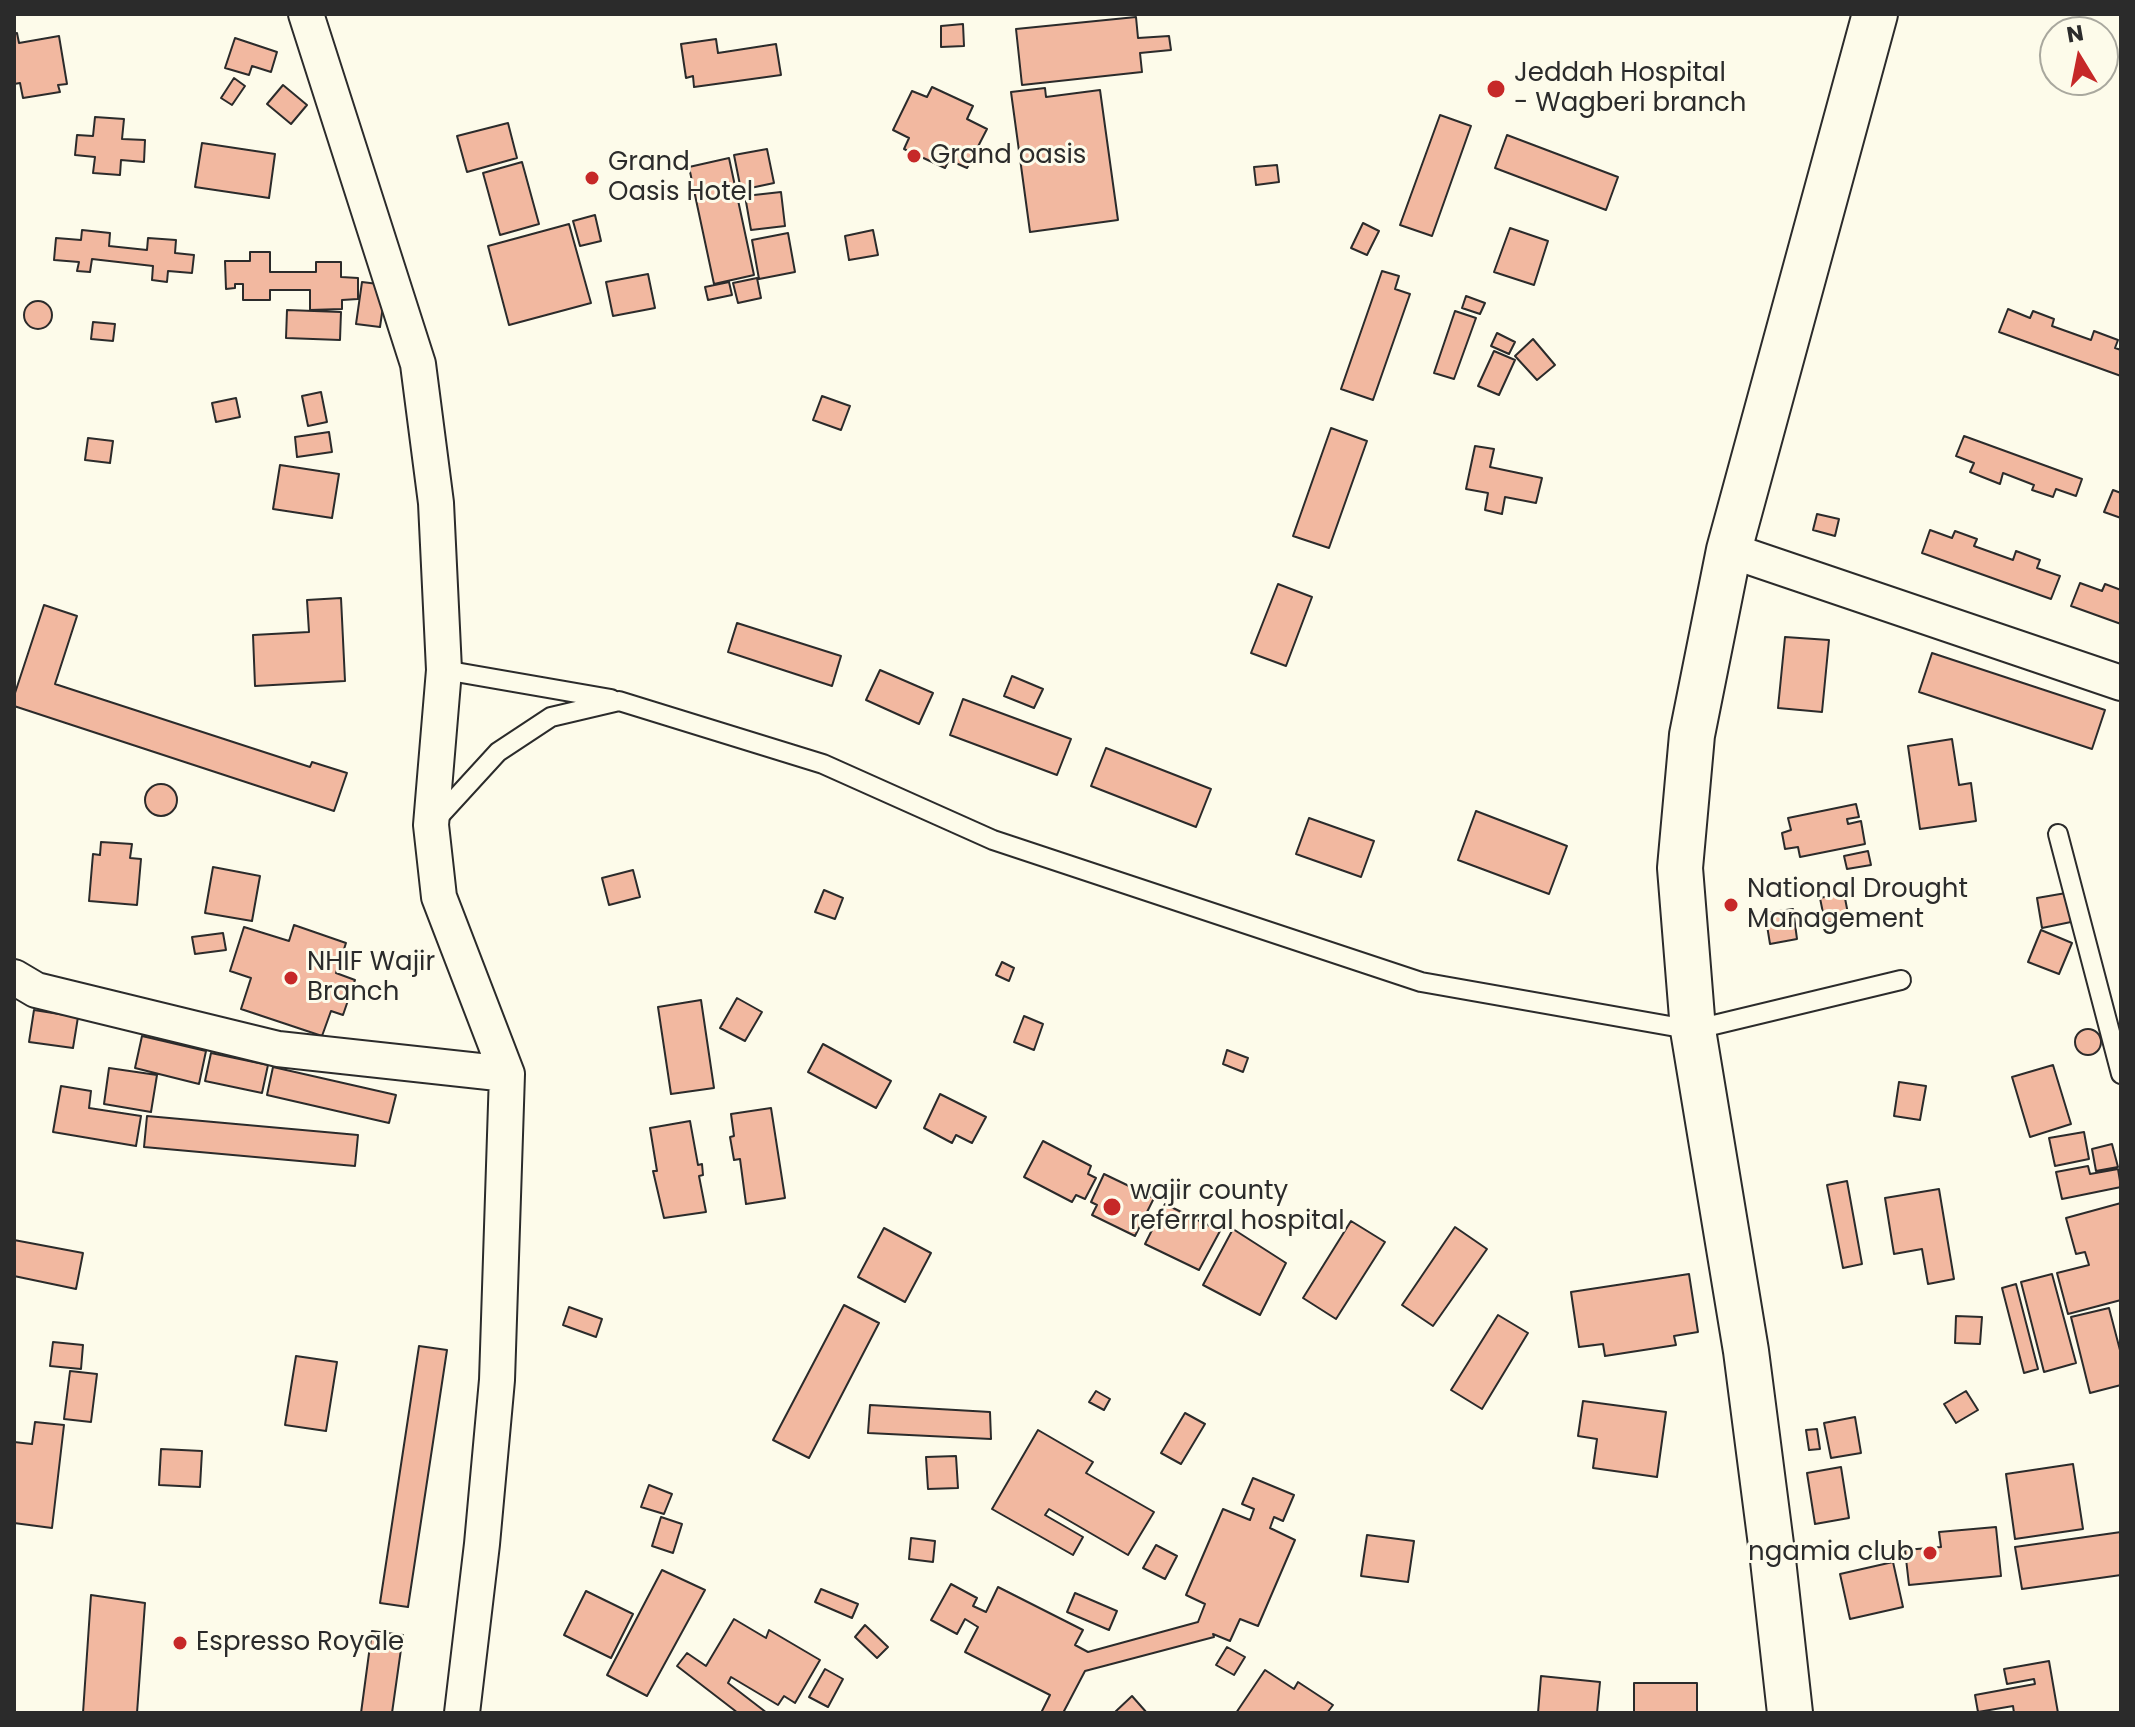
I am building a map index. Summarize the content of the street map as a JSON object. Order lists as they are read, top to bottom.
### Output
{
  "places": [
    "Jeddah Hospital - Wagberi branch",
    "Grand oasis",
    "Grand Oasis Hotel",
    "National Drought Management",
    "NHIF Wajir Branch",
    "wajir county referrral hospital",
    "ngamia club",
    "Espresso Royale"
  ],
  "north": "top"
}
